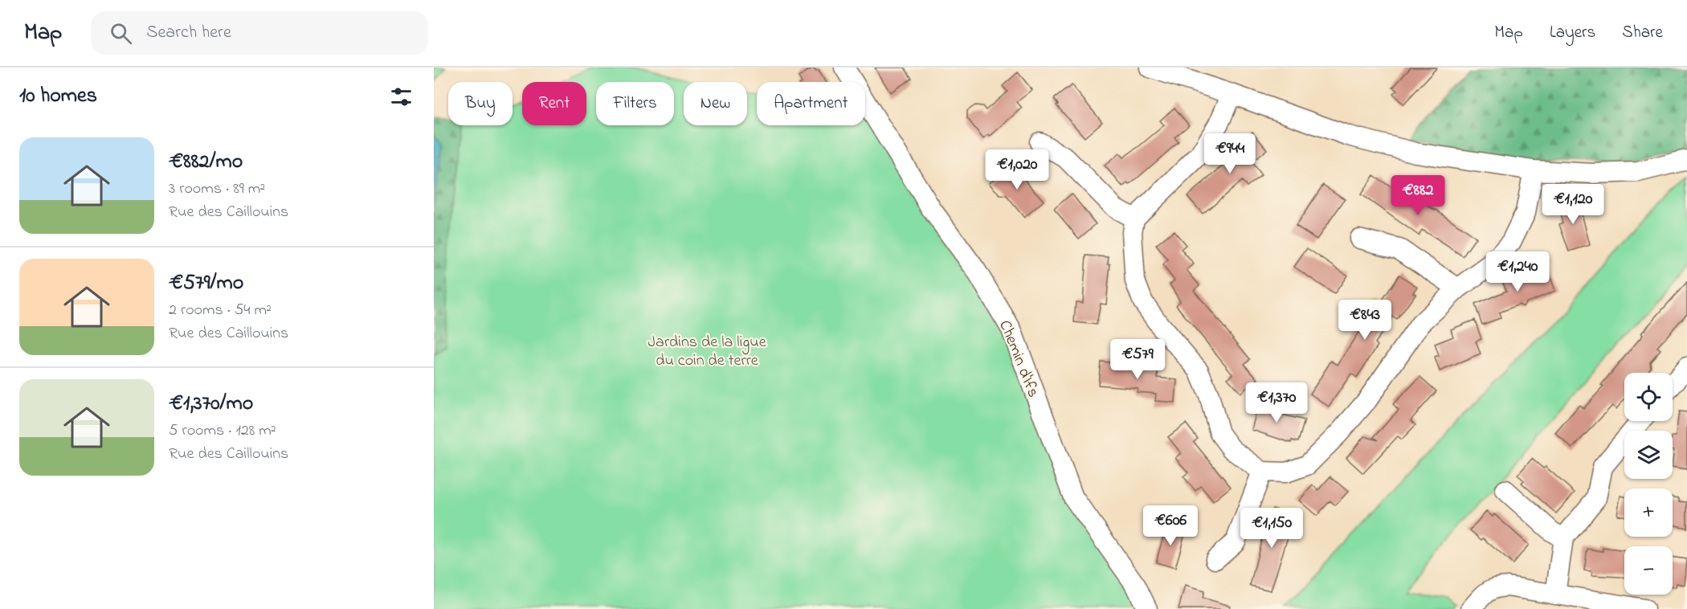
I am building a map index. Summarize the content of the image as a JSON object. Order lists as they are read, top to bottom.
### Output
{
  "streets": {
    "street": ["Chemin d'Ifs"]
  },
  "parks": ["Jardins de la ligue du coin de terre"],
  "page": {
    "header": "Map",
    "search": "Search here",
    "nav": ["Map", "Layers", "Share"],
    "heading": "10 homes",
    "chip": [
      "Buy",
      "Rent",
      "Filters",
      "New",
      "Apartment"
    ],
    "list": [
      {
        "name": "€882/mo",
        "note": "3 rooms · 89 m² · Rue des Caillouins"
      },
      {
        "name": "€579/mo",
        "note": "2 rooms · 54 m² · Rue des Caillouins"
      },
      {
        "name": "€1,370/mo",
        "note": "5 rooms · 128 m² · Rue des Caillouins"
      }
    ],
    "price": [
      "€944",
      "€1,020",
      "€882",
      "€1,120",
      "€1,240",
      "€843",
      "€579",
      "€1,370",
      "€606",
      "€1,150"
    ],
    "map_buttons": ["+", "−"]
  }
}
